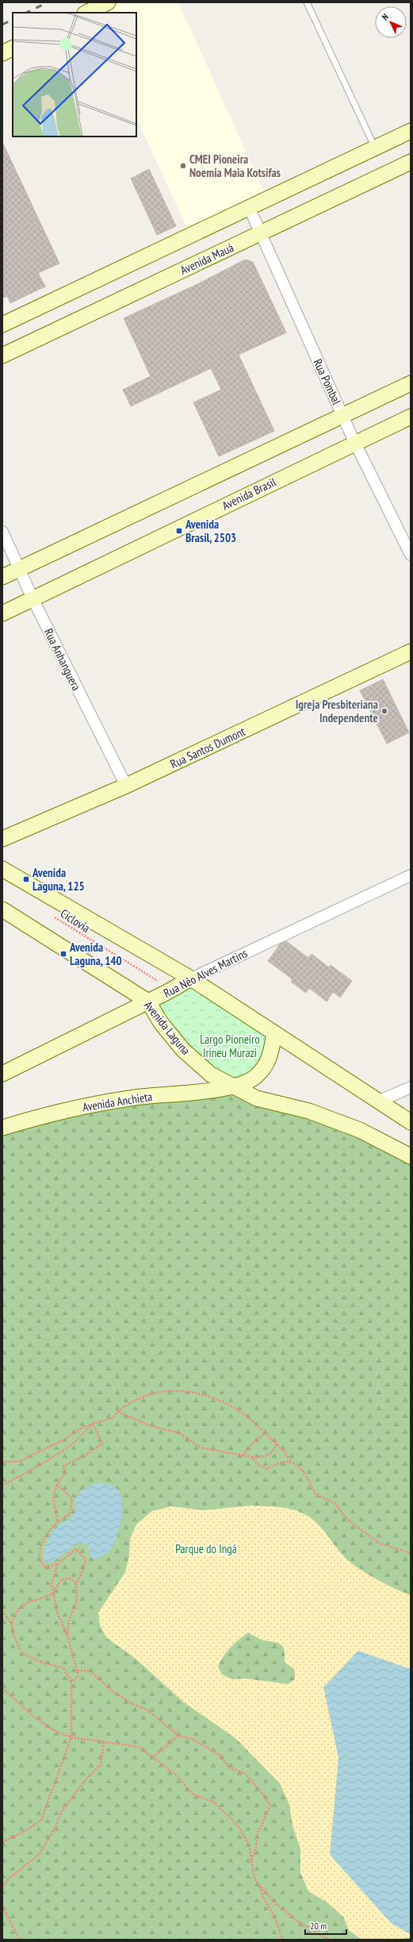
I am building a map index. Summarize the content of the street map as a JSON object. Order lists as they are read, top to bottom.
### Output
{
  "streets": {
    "main road": [
      "Avenida Mauá",
      "Avenida Brasil",
      "Rua Santos Dumont",
      "Rua Néo Alves Martins",
      "Avenida Laguna",
      "Avenida Anchieta"
    ],
    "street": ["Rua Pombal", "Rua Anhanguera"],
    "path": ["Ciclovia"]
  },
  "crossings": [
    ["Avenida Mauá", "Rua Pombal"],
    ["Rua Pombal", "Avenida Brasil"],
    ["Avenida Brasil", "Rua Anhanguera"],
    ["Rua Anhanguera", "Rua Santos Dumont"],
    ["Ciclovia", "Rua Néo Alves Martins"],
    ["Rua Néo Alves Martins", "Avenida Laguna"],
    ["Avenida Laguna", "Avenida Anchieta"]
  ],
  "parks": ["Largo Pioneiro Irineu Murazi", "Parque do Ingá"],
  "places": {
    "other": ["CMEI Pioneira Noemia Maia Kotsifas", "Igreja Presbiteriana Independente"],
    "transit": ["Avenida Brasil, 2503", "Avenida Laguna, 125", "Avenida Laguna, 140"]
  },
  "scale_bar": "20 m",
  "north": "top left"
}
